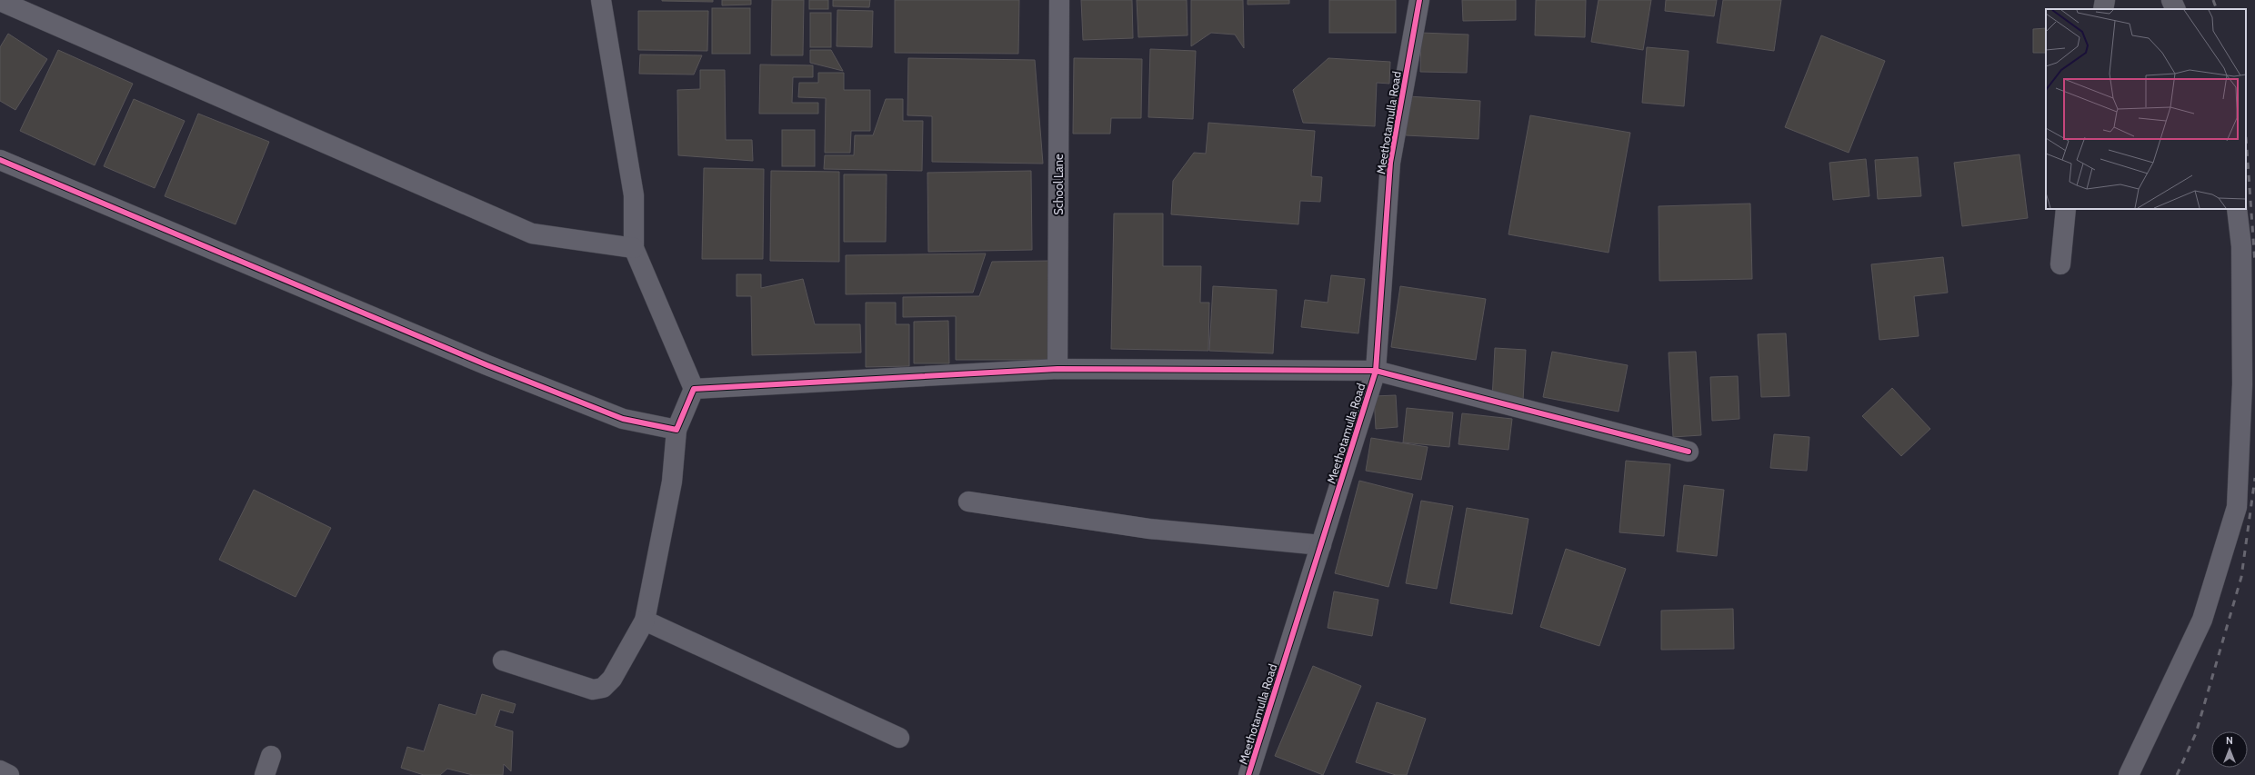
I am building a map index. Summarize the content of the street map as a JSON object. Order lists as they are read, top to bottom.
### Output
{
  "streets": {
    "street": ["Meethotamulla Road", "School Lane"]
  },
  "north": "top"
}
